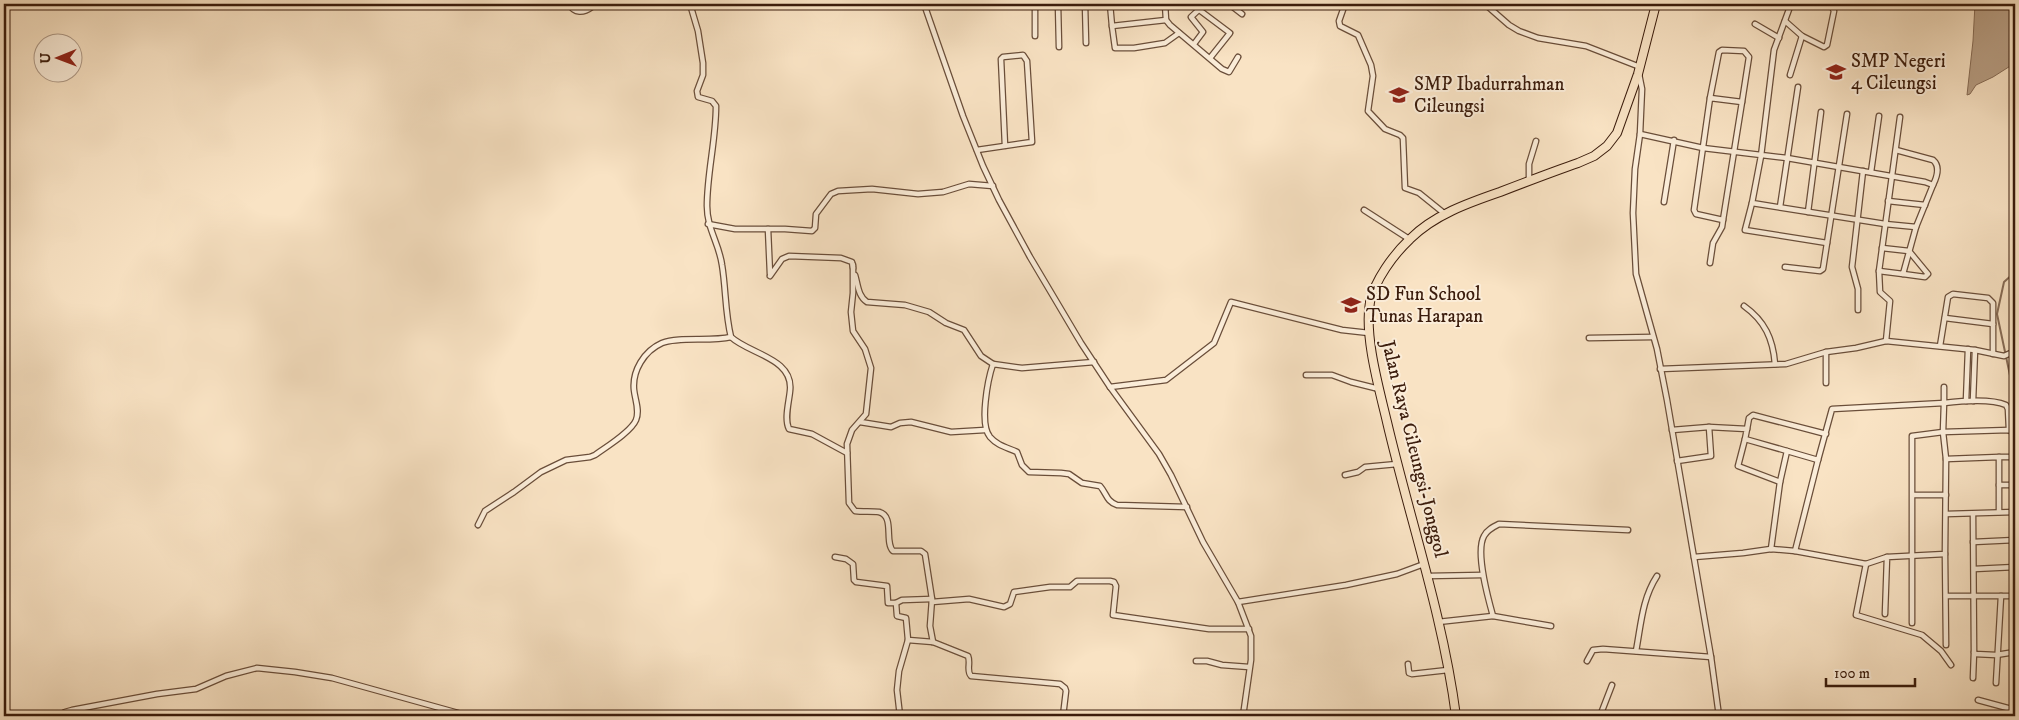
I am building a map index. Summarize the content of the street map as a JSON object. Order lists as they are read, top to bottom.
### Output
{
  "streets": {
    "main road": ["Jalan Raya Cileungsi-Jonggol"]
  },
  "places": {
    "school or university": ["SMP Negeri 4 Cileungsi", "SMP Ibadurrahman Cileungsi", "SD Fun School Tunas Harapan"]
  },
  "scale_bar": "100 m",
  "north": "left"
}
